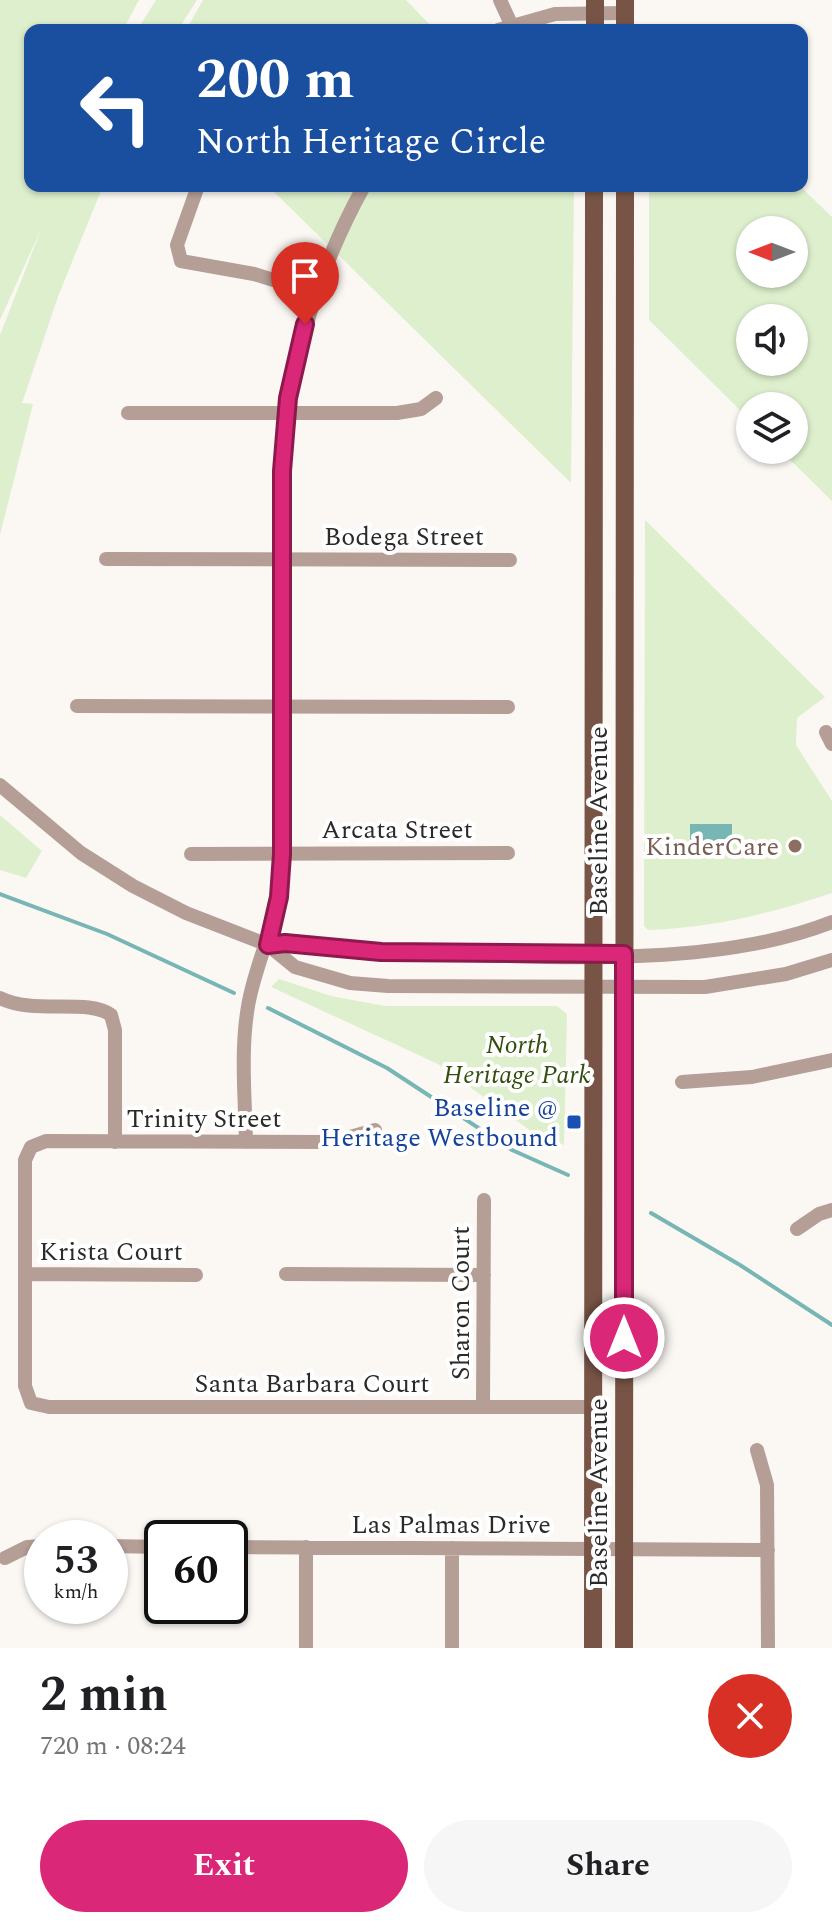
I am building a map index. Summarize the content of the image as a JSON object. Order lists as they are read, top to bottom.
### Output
{
  "streets": {
    "main road": ["Baseline Avenue"],
    "street": [
      "Bodega Street",
      "Arcata Street",
      "Trinity Street",
      "Krista Court",
      "Sharon Court",
      "Santa Barbara Court",
      "Las Palmas Drive"
    ]
  },
  "crossings": [
    ["Baseline Avenue", "Santa Barbara Court"],
    ["Baseline Avenue", "Las Palmas Drive"],
    ["Trinity Street", "Krista Court"],
    ["Trinity Street", "Santa Barbara Court"],
    ["Krista Court", "Santa Barbara Court"],
    ["Sharon Court", "Santa Barbara Court"]
  ],
  "parks": ["North Heritage Park"],
  "places": {
    "other": ["KinderCare"],
    "transit": ["Baseline @ Heritage Westbound"]
  },
  "north": "left",
  "page": {
    "turn": ["200 m", "North Heritage Circle"],
    "speed": "53 km/h",
    "limit": "60",
    "heading": ["2 min", "720 m · 08:24"],
    "buttons": ["Exit", "Share"]
  }
}
